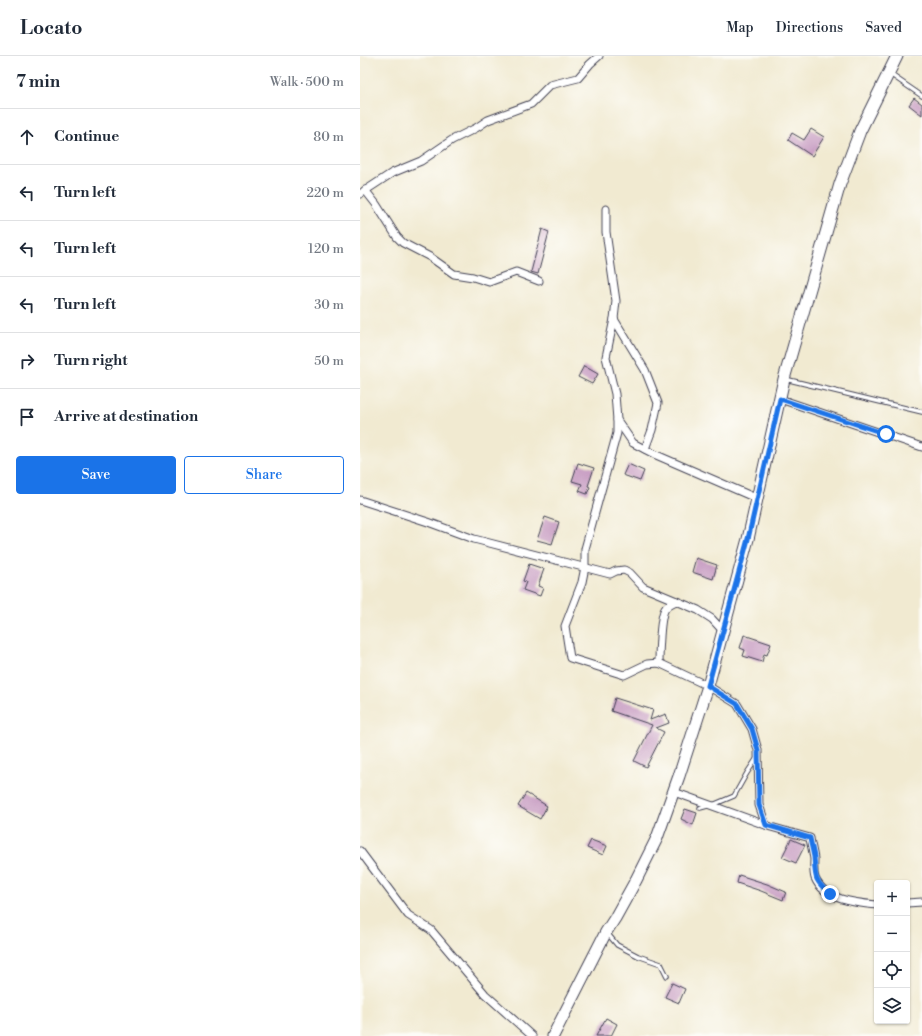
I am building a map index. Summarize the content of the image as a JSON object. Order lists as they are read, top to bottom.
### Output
{
  "page": {
    "header": "Locato",
    "nav": ["Map", "Directions", "Saved"],
    "heading": ["7 min", "Walk · 500 m"],
    "list": [
      ["Continue", "80 m"],
      ["Turn left", "220 m"],
      ["Turn left", "120 m"],
      ["Turn left", "30 m"],
      ["Turn right", "50 m"],
      "Arrive at destination"
    ],
    "buttons": ["Save", "Share"],
    "map_buttons": ["+", "−"]
  }
}
